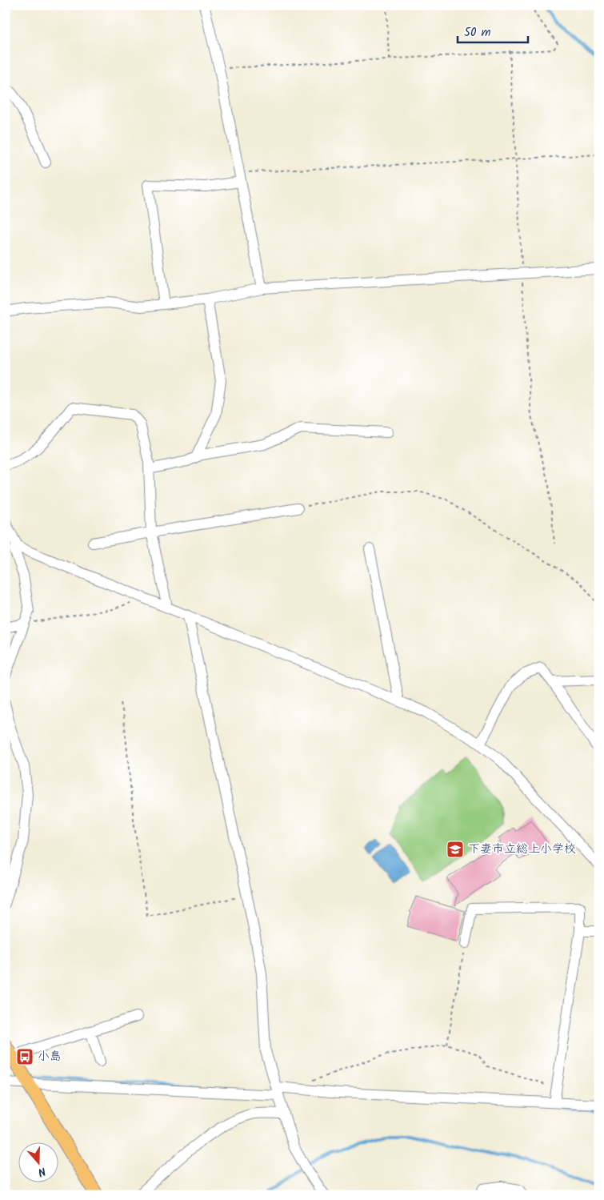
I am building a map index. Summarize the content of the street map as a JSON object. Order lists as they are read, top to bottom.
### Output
{
  "places": {
    "school or university": ["下妻市立総上小学校"],
    "bus stop": ["小島"]
  },
  "scale_bar": "50 m",
  "north": "bottom"
}
